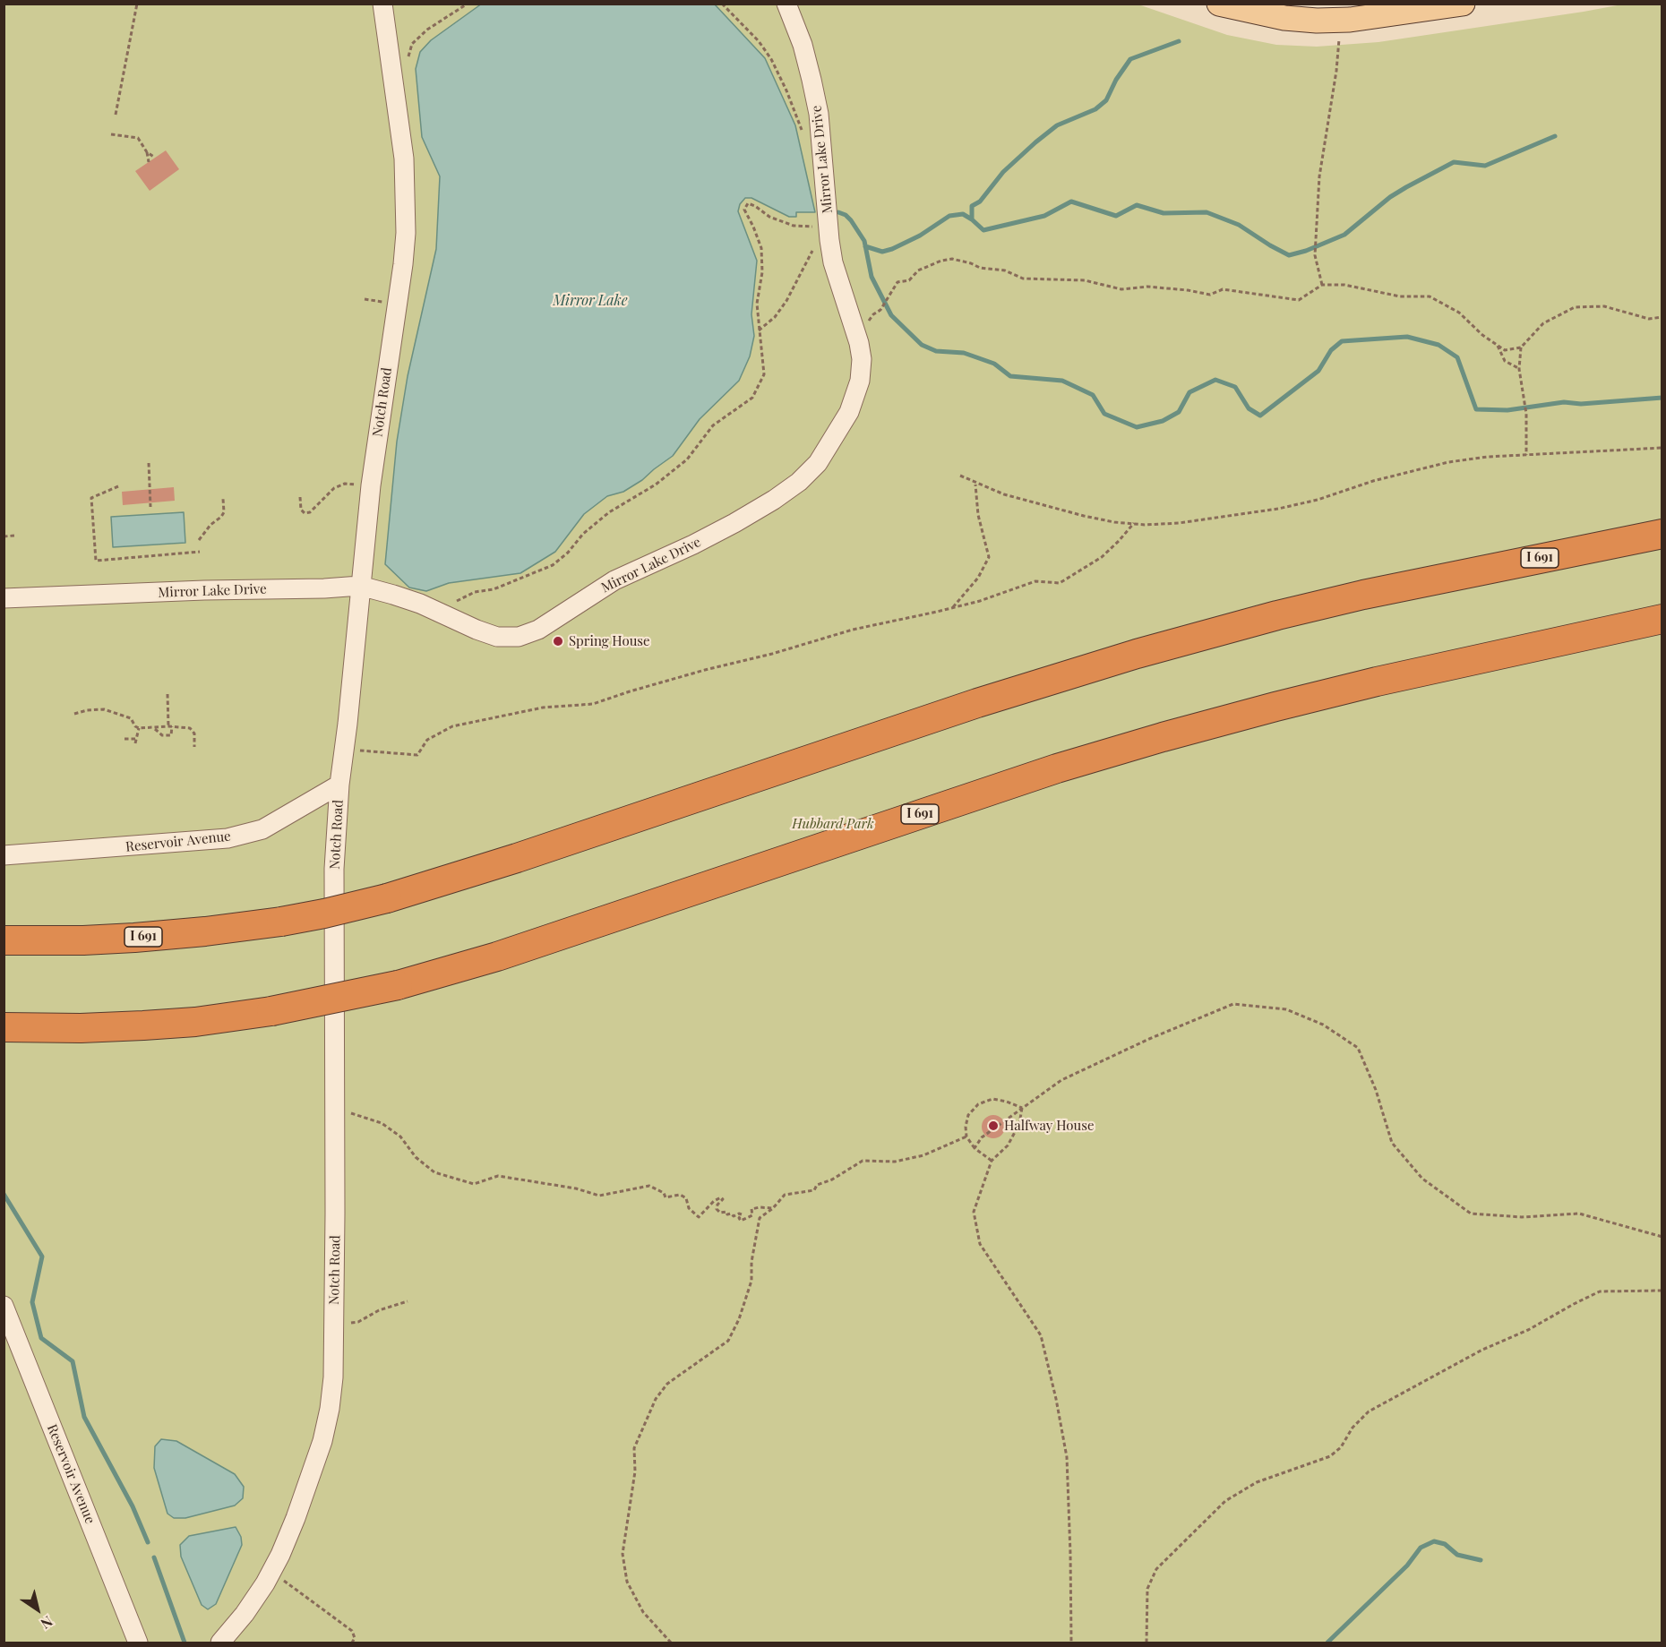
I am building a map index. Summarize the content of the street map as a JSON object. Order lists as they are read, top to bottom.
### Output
{
  "streets": {
    "highway": ["I 691"],
    "street": ["Mirror Lake Drive", "Notch Road", "Reservoir Avenue"]
  },
  "crossings": [
    ["Mirror Lake Drive", "Notch Road"],
    ["Notch Road", "Reservoir Avenue"]
  ],
  "water": ["Mirror Lake"],
  "parks": ["Hubbard Park"],
  "places": ["Spring House", "Halfway House"],
  "north": "bottom right"
}
